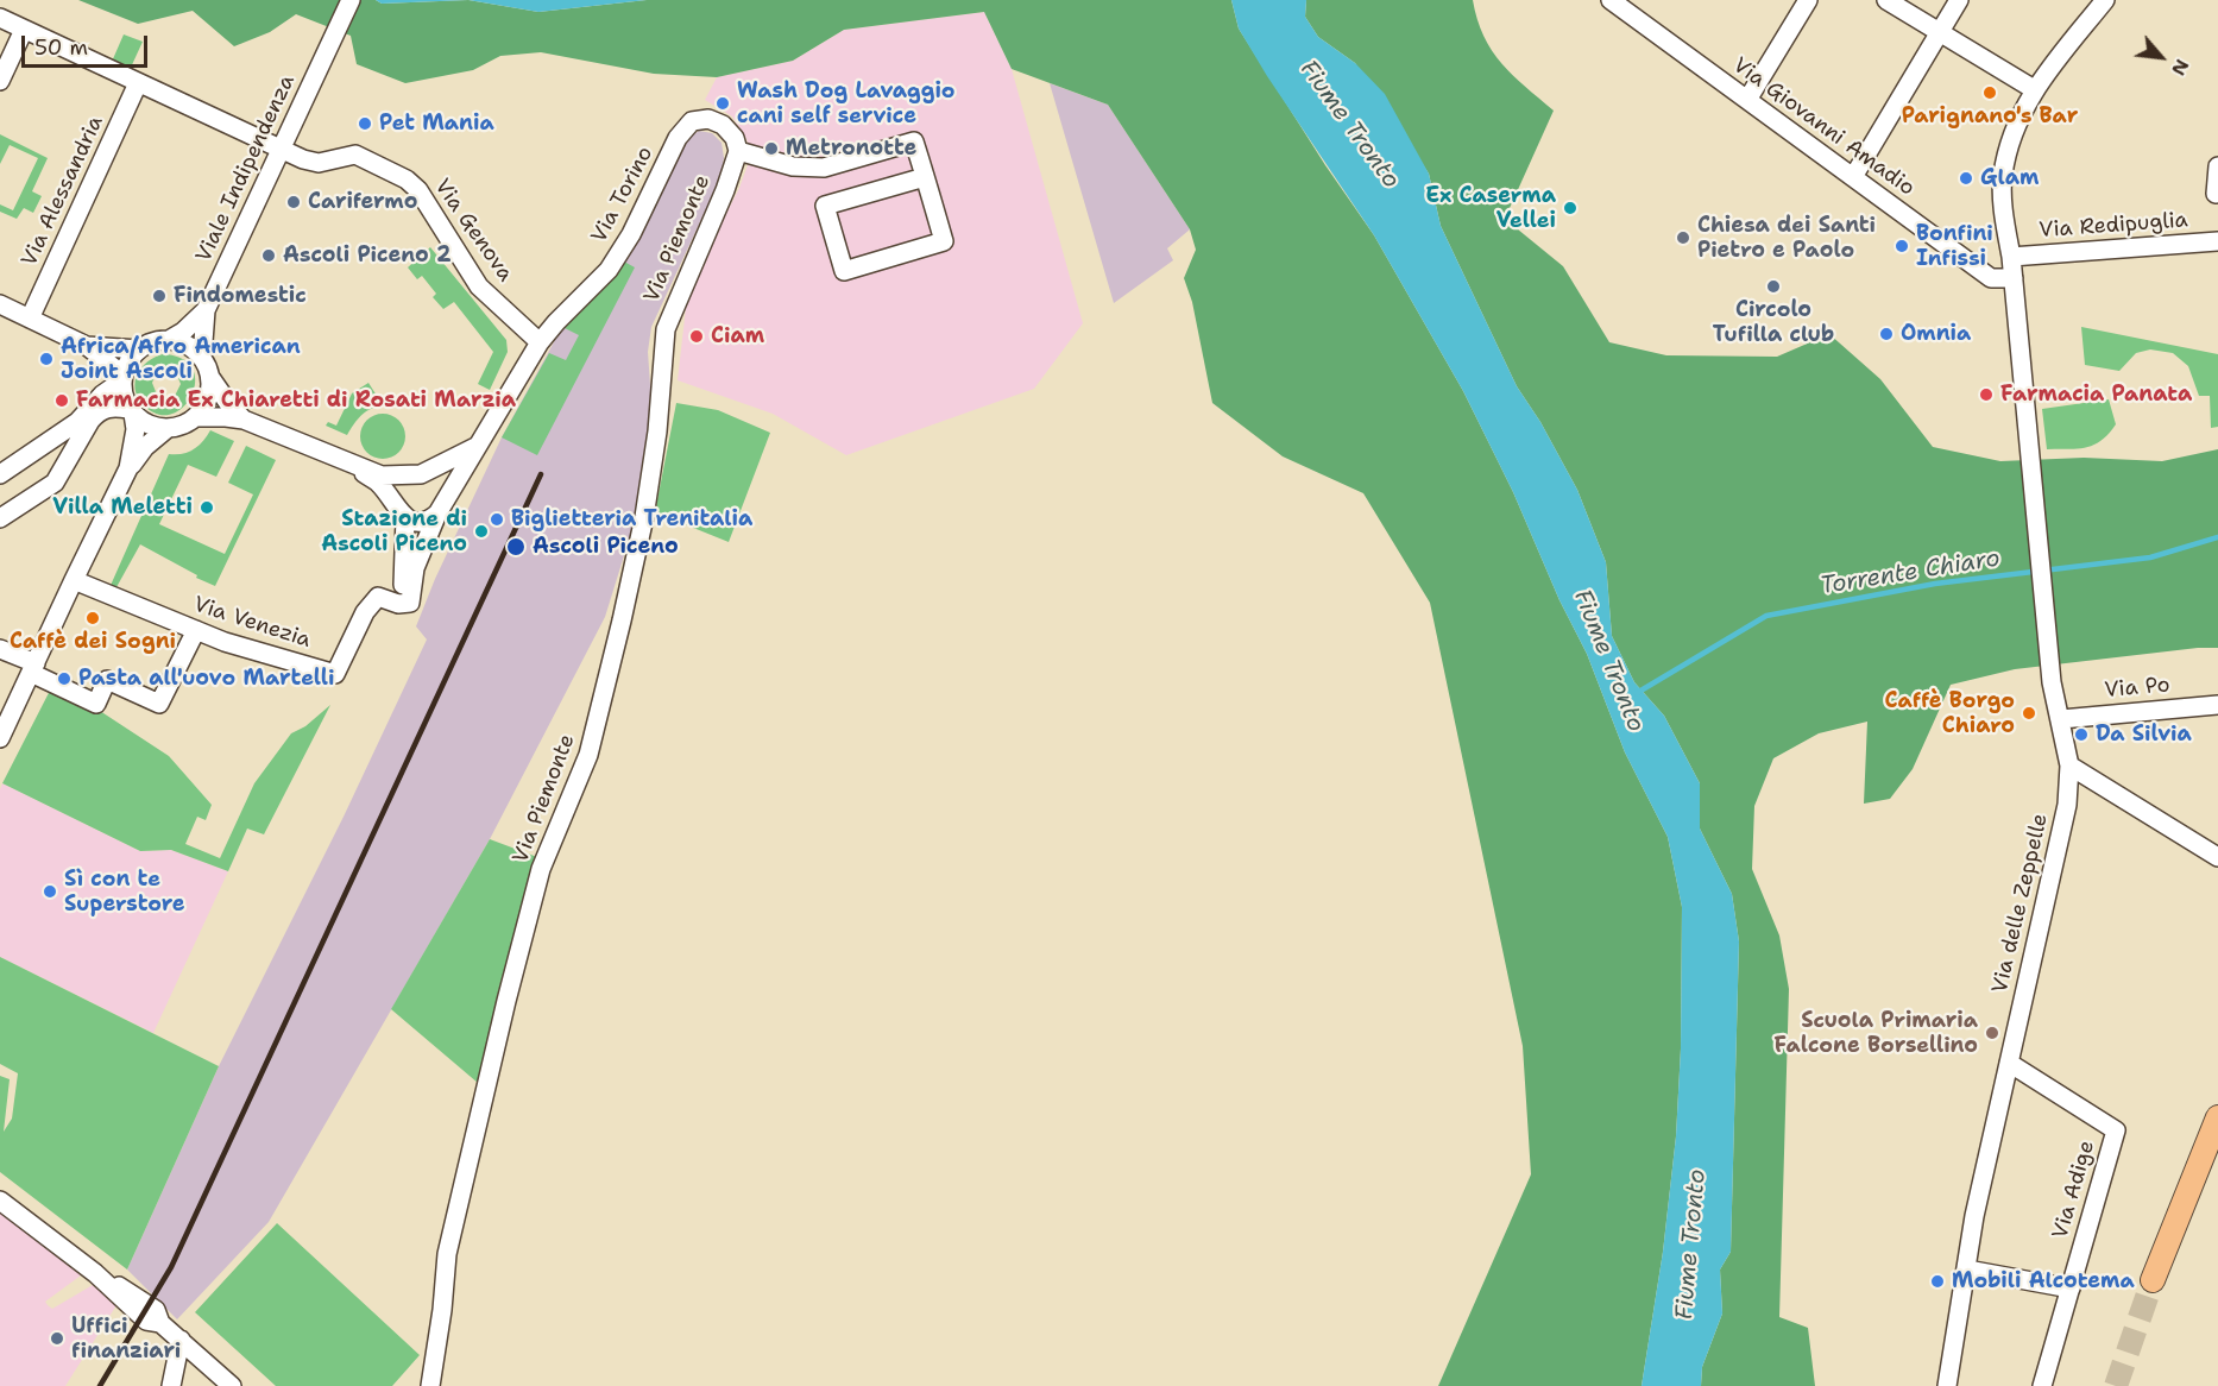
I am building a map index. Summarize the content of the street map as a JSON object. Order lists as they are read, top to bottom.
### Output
{
  "streets": {
    "street": [
      "Via Giovanni Amadio",
      "Viale Indipendenza",
      "Via Alessandria",
      "Via Torino",
      "Via Redipuglia",
      "Via Genova",
      "Via Piemonte",
      "Via Venezia",
      "Via Po",
      "Via delle Zeppelle",
      "Via Adige"
    ]
  },
  "crossings": [
    ["Via Giovanni Amadio", "Via delle Zeppelle"],
    ["Viale Indipendenza", "Via Genova"],
    ["Via Alessandria", "Via Genova"],
    ["Via Torino", "Via Genova"],
    ["Via Torino", "Via Piemonte"],
    ["Via Redipuglia", "Via delle Zeppelle"],
    ["Via Po", "Via delle Zeppelle"],
    ["Via delle Zeppelle", "Via Adige"]
  ],
  "water": ["Fiume Tronto", "Torrente Chiaro"],
  "places": [
    "Parignano's Bar",
    "Wash Dog Lavaggio cani self service",
    "Pet Mania",
    "Metronotte",
    "Glam",
    "Carifermo",
    "Ex Caserma Vellei",
    "Chiesa dei Santi Pietro e Paolo",
    "Bonfini Infissi",
    "Ascoli Piceno 2",
    "Circolo Tufilla club",
    "Findomestic",
    "Omnia",
    "Ciam",
    "Africa/Afro American Joint Ascoli",
    "Farmacia Panata",
    "Farmacia Ex Chiaretti di Rosati Marzia",
    "Villa Meletti",
    "Biglietteria Trenitalia",
    "Stazione di Ascoli Piceno",
    "Ascoli Piceno",
    "Caffè dei Sogni",
    "Pasta all'uovo Martelli",
    "Caffè Borgo Chiaro",
    "Da Silvia",
    "Sì con te Superstore",
    "Scuola Primaria Falcone Borsellino",
    "Mobili Alcotema",
    "Uffici finanziari"
  ],
  "scale_bar": "50 m",
  "north": "bottom right"
}
